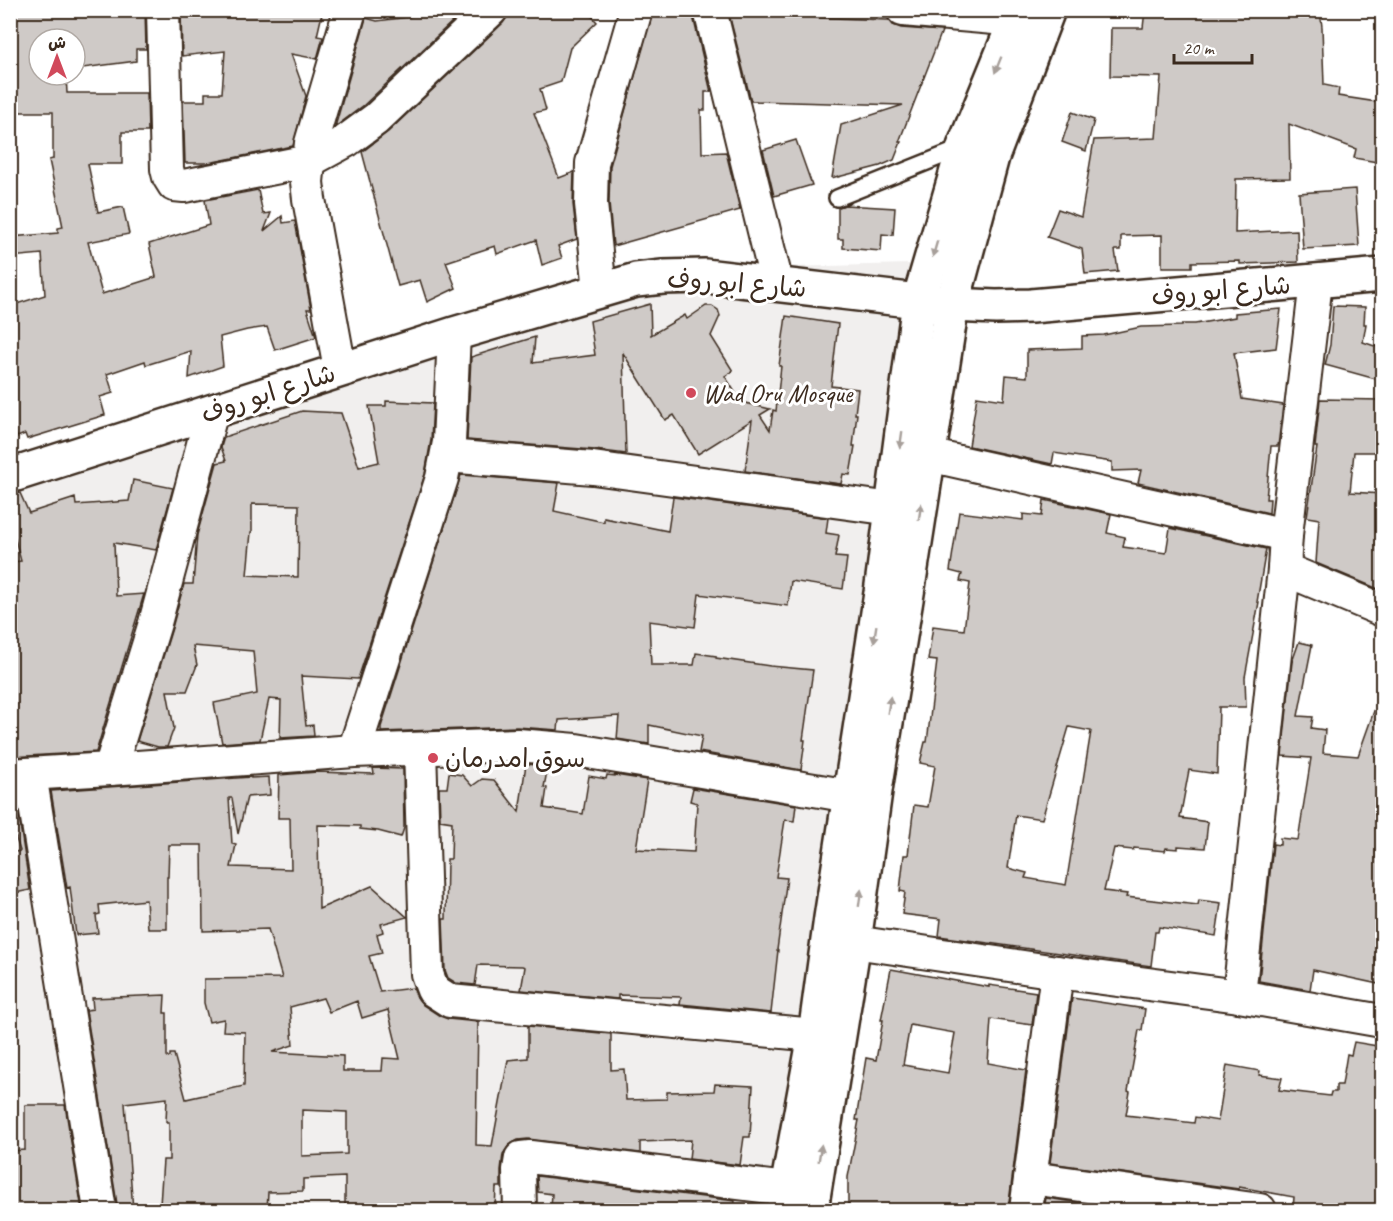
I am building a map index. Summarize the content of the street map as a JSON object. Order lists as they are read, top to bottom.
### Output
{
  "streets": {
    "main road": ["شارع ابو روف"]
  },
  "places": ["Wad Oru Mosque", "سوق امدرمان"],
  "scale_bar": "20 m",
  "north": "top"
}
